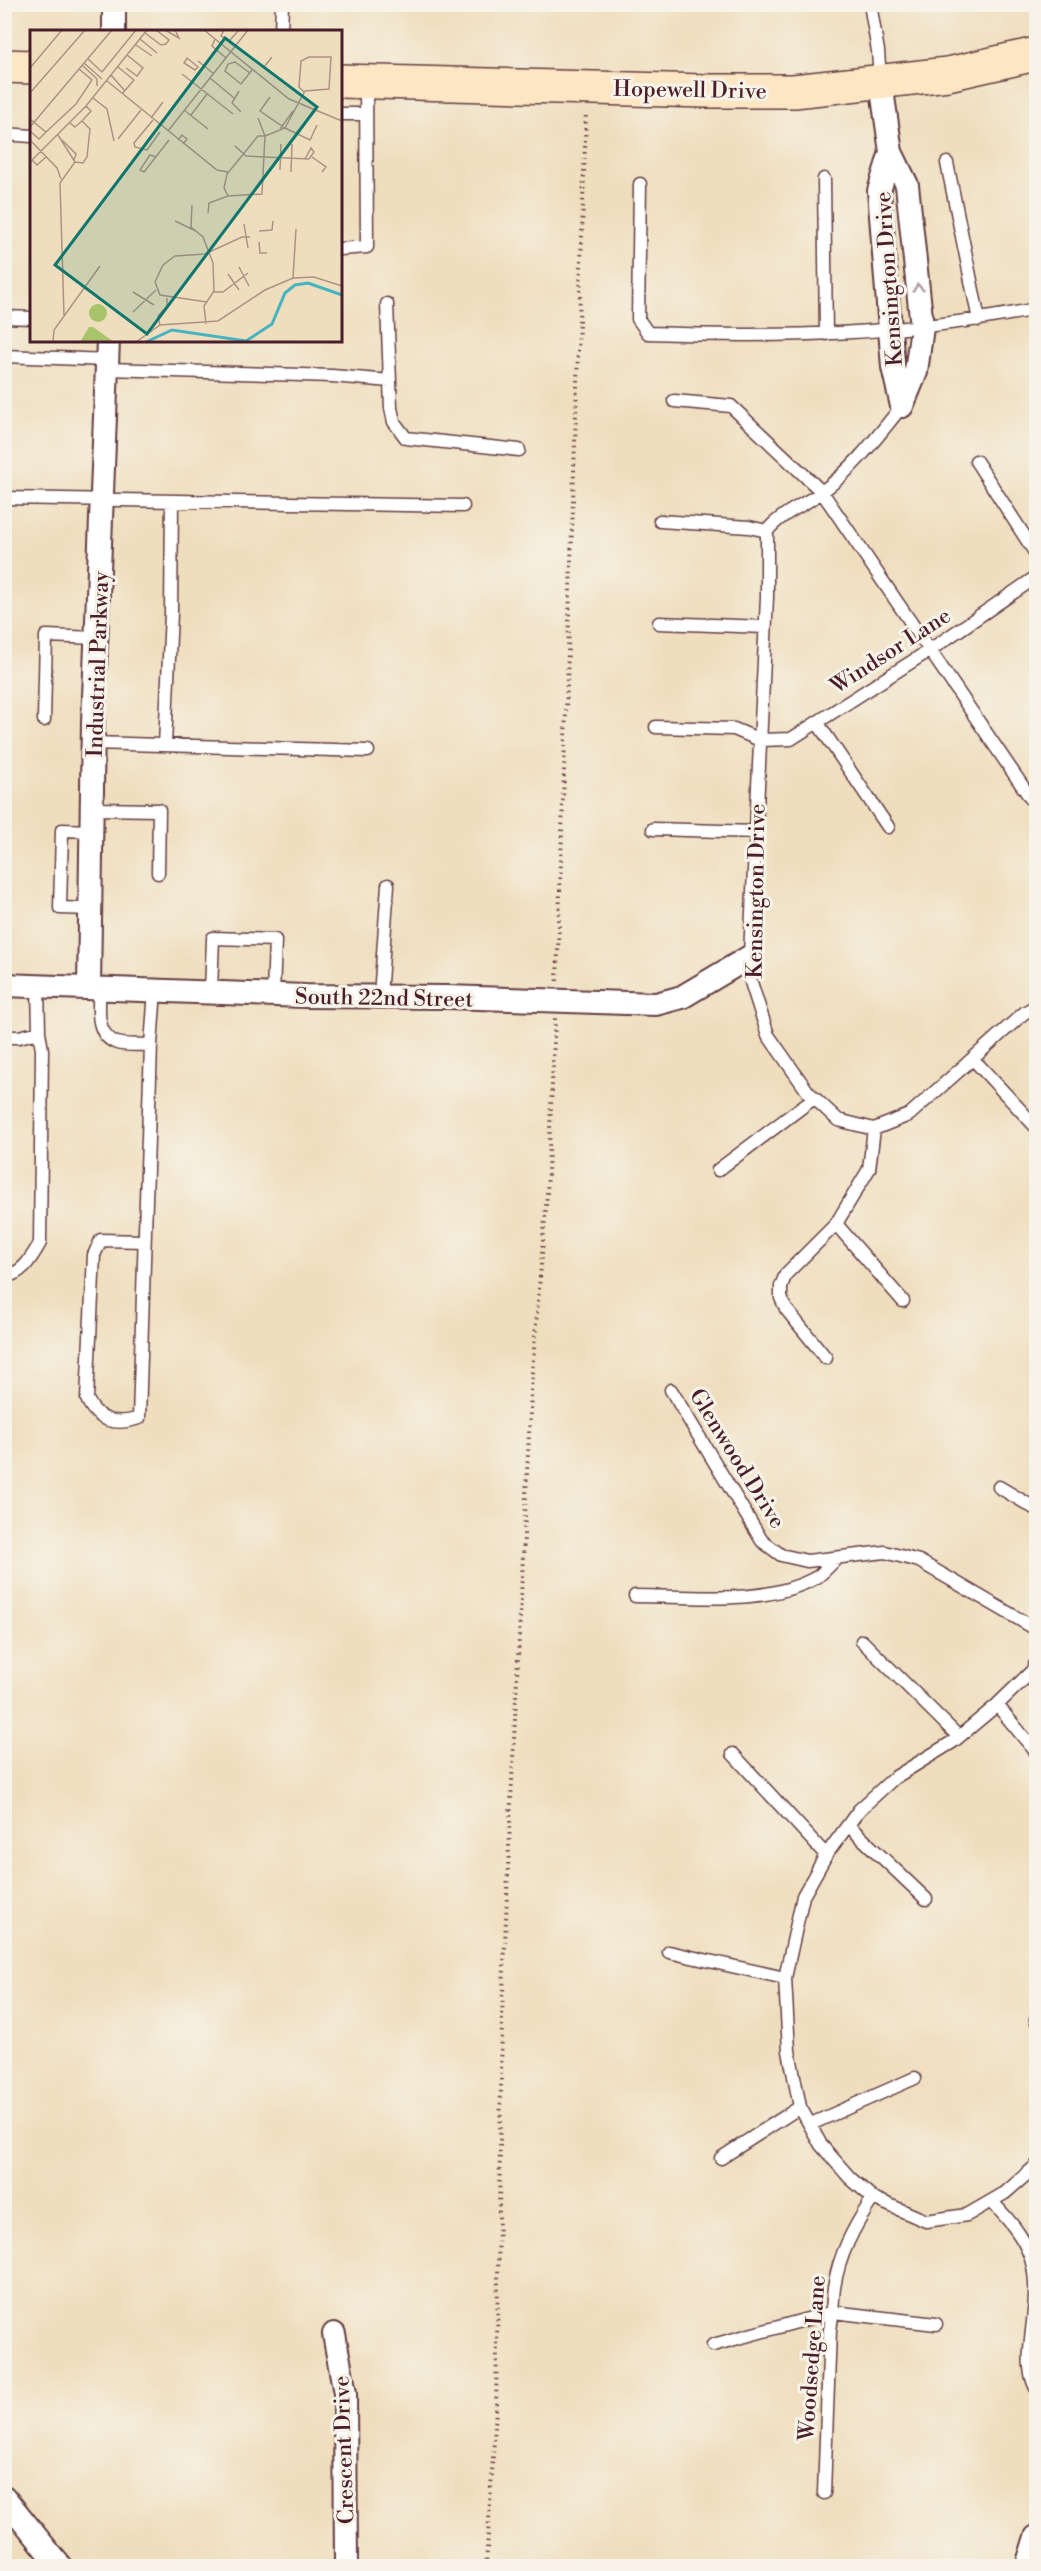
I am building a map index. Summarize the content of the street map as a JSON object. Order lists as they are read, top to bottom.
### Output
{
  "streets": {
    "main road": ["Hopewell Drive"],
    "street": [
      "Kensington Drive",
      "Industrial Parkway",
      "South 22nd Street",
      "Crescent Drive"
    ],
    "lane": ["Windsor Lane", "Glenwood Drive", "Woodsedge Lane"]
  },
  "crossings": [
    ["Hopewell Drive", "Kensington Drive"],
    ["Kensington Drive", "Windsor Lane"],
    ["Kensington Drive", "South 22nd Street"],
    ["Industrial Parkway", "South 22nd Street"]
  ]
}
